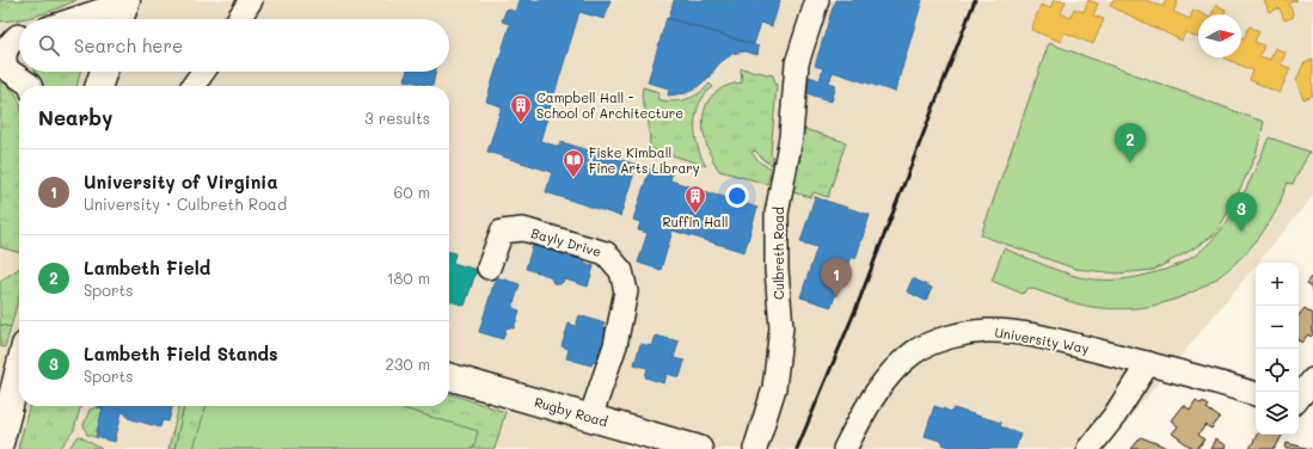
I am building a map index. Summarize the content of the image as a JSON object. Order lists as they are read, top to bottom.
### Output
{
  "streets": {
    "main road": ["Rugby Road"],
    "street": ["Bayly Drive", "Culbreth Road", "University Way"]
  },
  "crossings": [
    ["Bayly Drive", "Rugby Road"]
  ],
  "places": {
    "building": ["Campbell Hall - School of Architecture", "Ruffin Hall"],
    "library": ["Fiske Kimball Fine Arts Library"]
  },
  "north": "right",
  "page": {
    "search": "Search here",
    "heading": ["Nearby", "3 results"],
    "pins": ["2", "3", "1"],
    "list": [
      {
        "mark": "1",
        "name": "University of Virginia",
        "note": "University · Culbreth Road",
        "value": "60 m"
      },
      {
        "mark": "2",
        "name": "Lambeth Field",
        "note": "Sports",
        "value": "180 m"
      },
      {
        "mark": "3",
        "name": "Lambeth Field Stands",
        "note": "Sports",
        "value": "230 m"
      }
    ],
    "map_buttons": ["+", "−"]
  }
}
